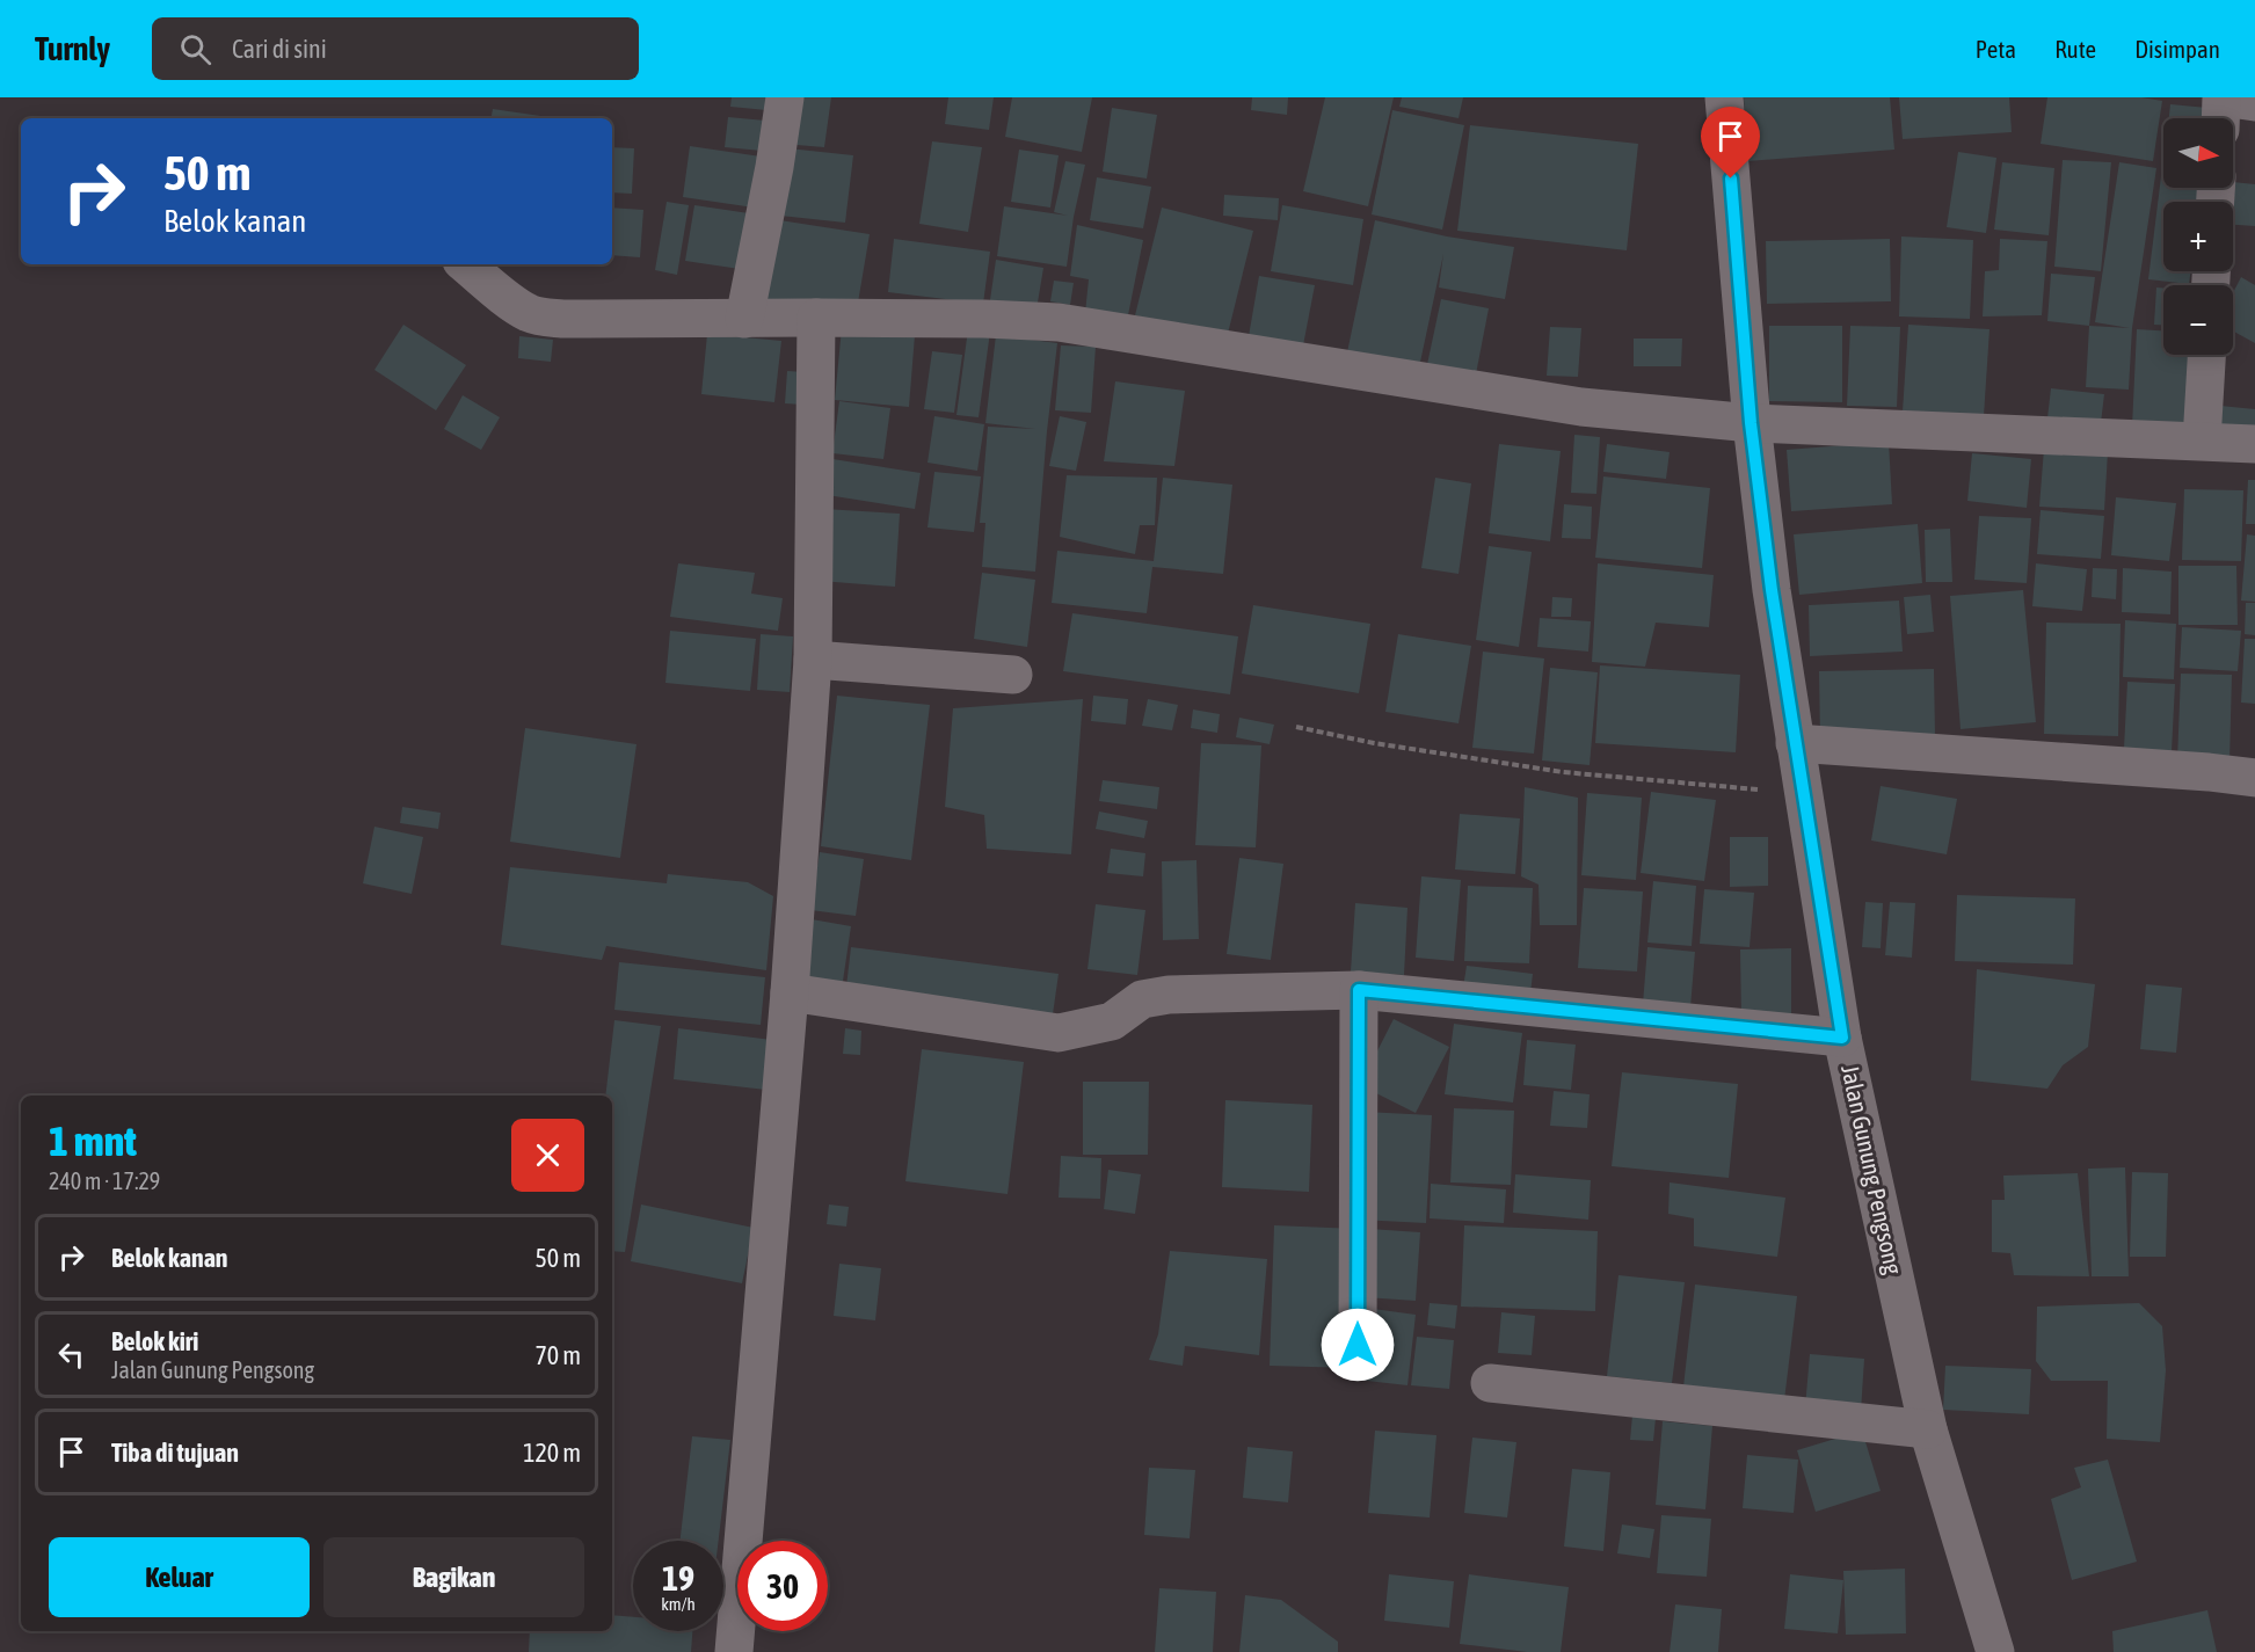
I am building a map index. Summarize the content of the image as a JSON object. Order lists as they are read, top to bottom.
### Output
{
  "streets": {
    "street": ["Jalan Gunung Pengsong"]
  },
  "north": "right",
  "page": {
    "header": "Turnly",
    "search": "Cari di sini",
    "nav": ["Peta", "Rute", "Disimpan"],
    "map_buttons": ["+", "−"],
    "turn": ["50 m", "Belok kanan"],
    "heading": ["1 mnt", "240 m · 17:29"],
    "list": [
      {
        "name": "Belok kanan",
        "value": "50 m"
      },
      {
        "name": "Belok kiri",
        "note": "Jalan Gunung Pengsong",
        "value": "70 m"
      },
      {
        "name": "Tiba di tujuan",
        "value": "120 m"
      }
    ],
    "buttons": ["Keluar", "Bagikan"],
    "speed": "19 km/h",
    "limit": "30"
  }
}
